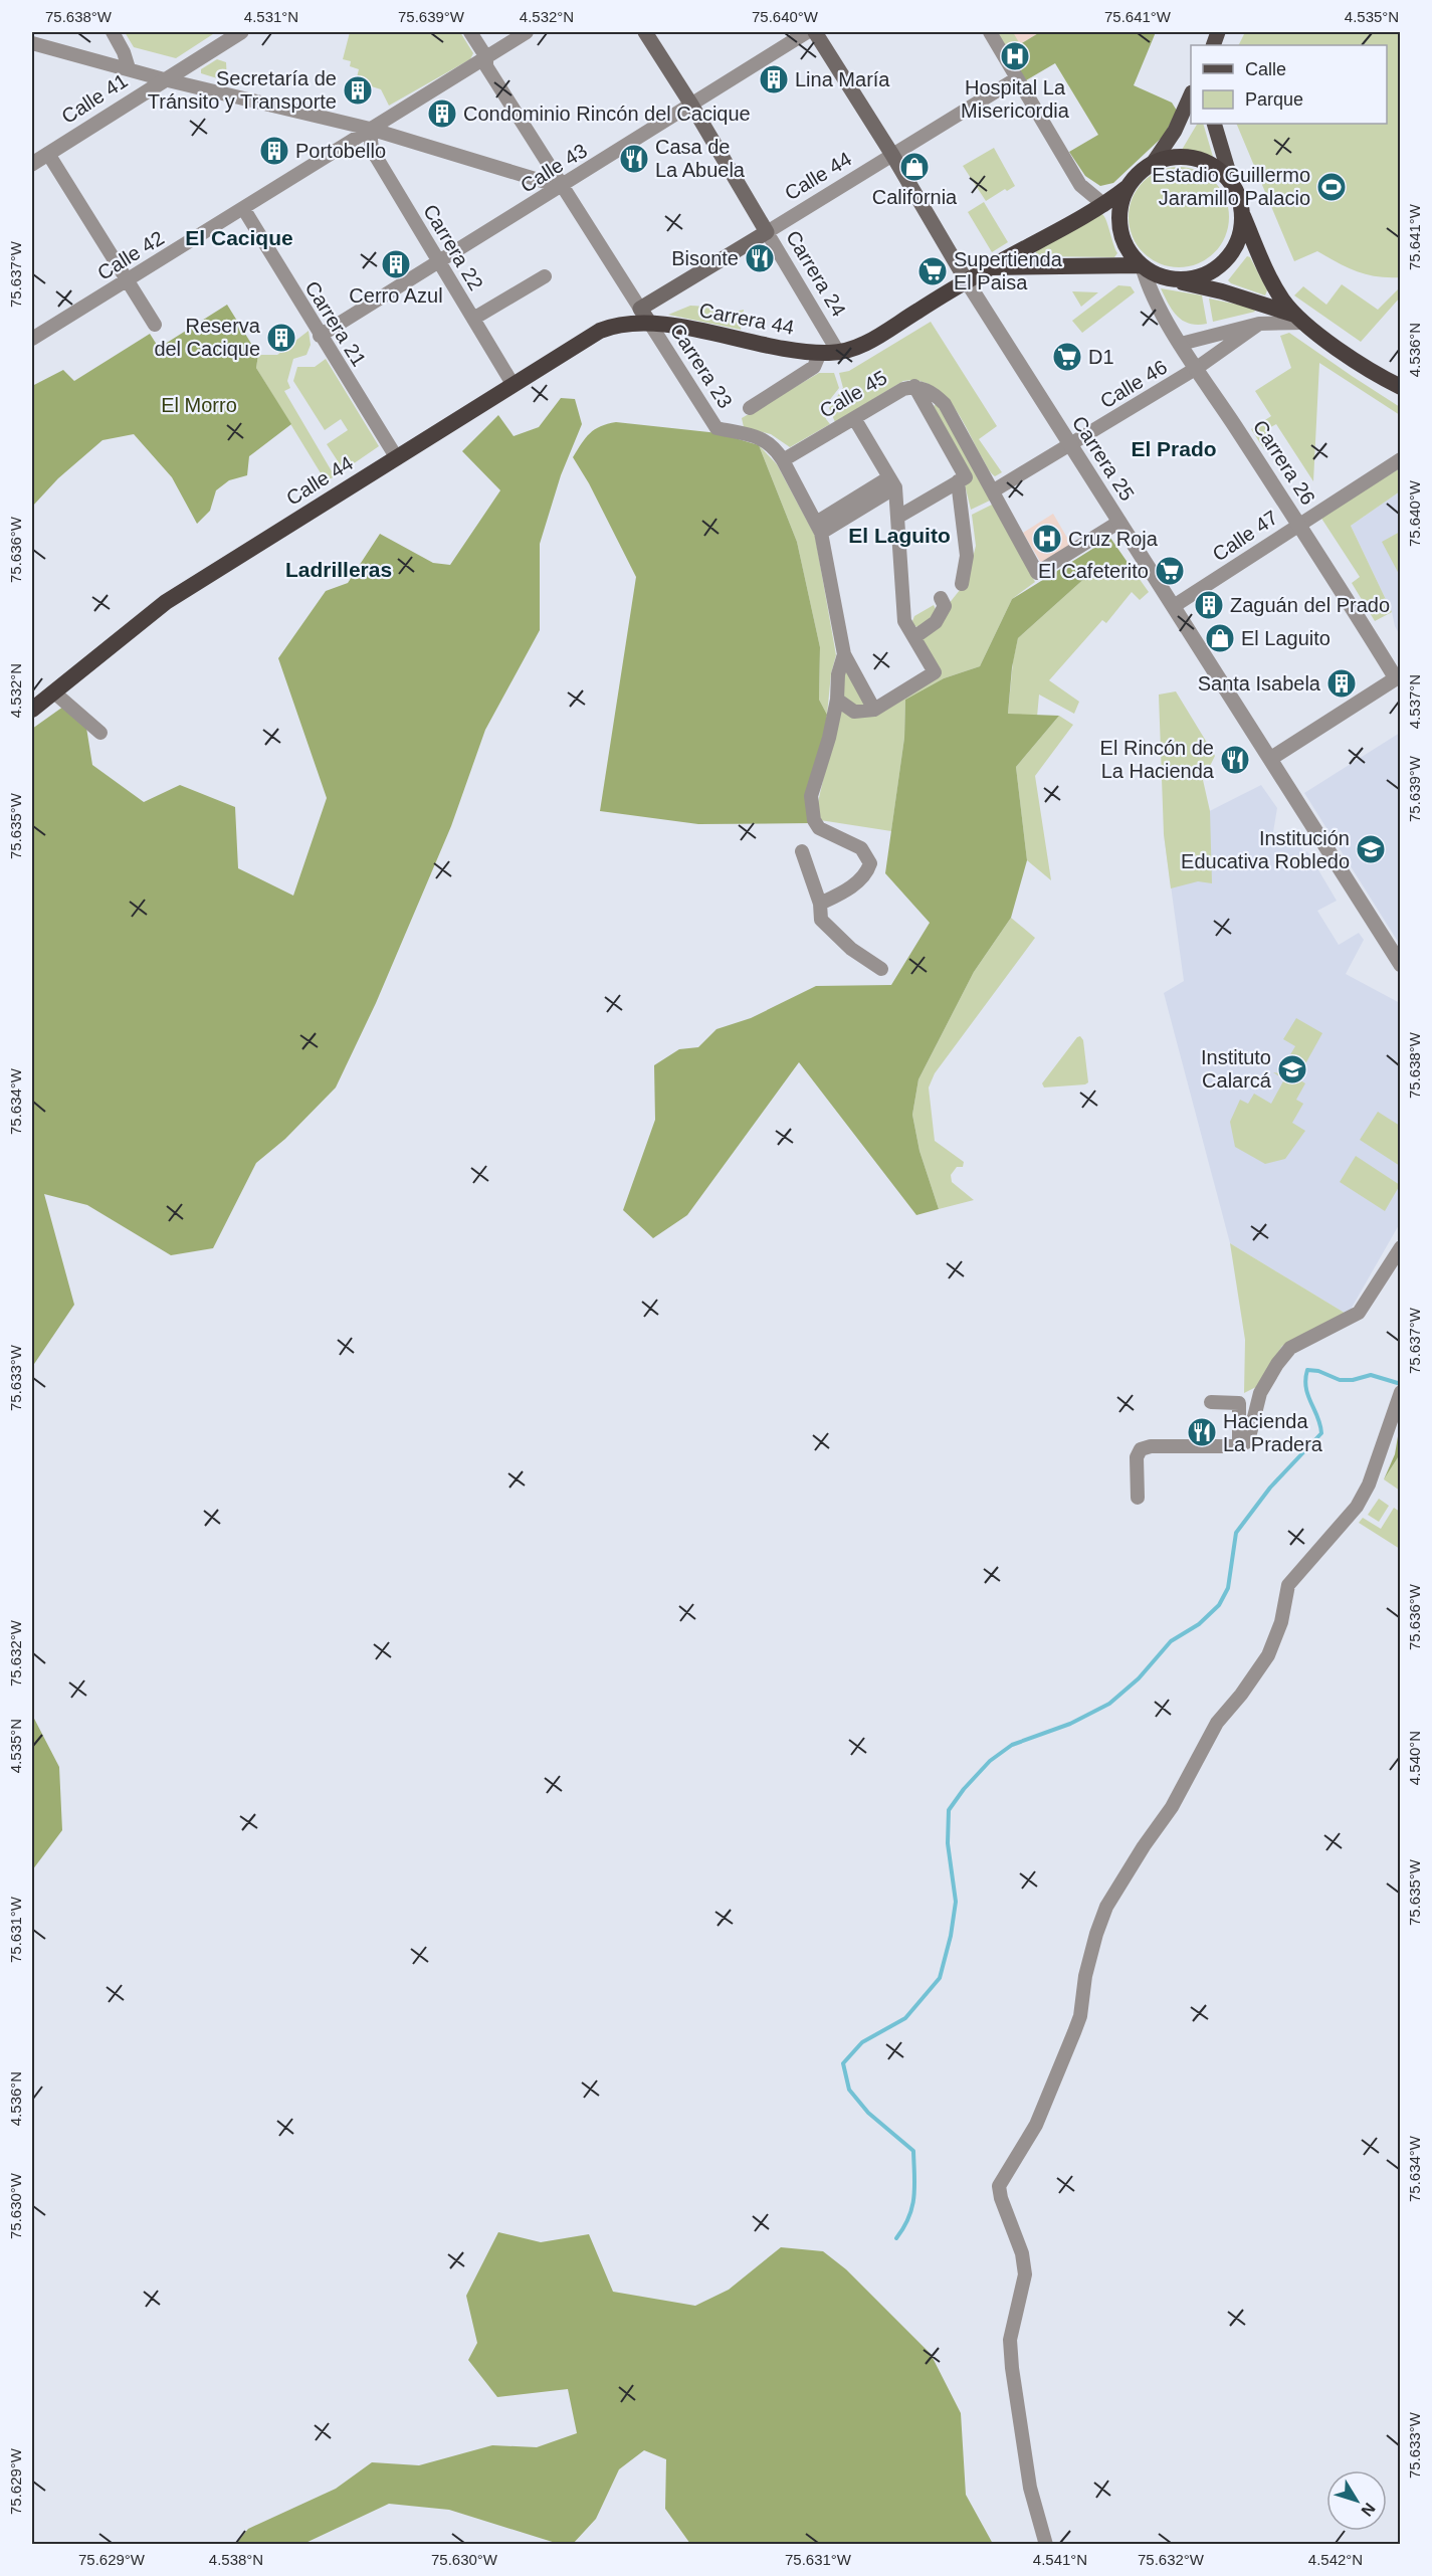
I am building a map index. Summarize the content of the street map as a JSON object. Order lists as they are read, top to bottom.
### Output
{
  "streets": {
    "highway": ["Calle 44", "Carrera 44", "Calle 45"],
    "main road": ["Carrera 24", "Carrera 25"],
    "street": [
      "Calle 41",
      "Calle 43",
      "Carrera 22",
      "Calle 42",
      "Carrera 21",
      "Carrera 23",
      "Calle 46",
      "Carrera 26",
      "Calle 47"
    ]
  },
  "crossings": [
    ["Calle 43", "Carrera 22"],
    ["Calle 43", "Carrera 24"],
    ["Calle 43", "Carrera 21"],
    ["Calle 43", "Carrera 23"],
    ["Calle 44", "Carrera 22"],
    ["Calle 44", "Carrera 24"],
    ["Calle 44", "Carrera 44"],
    ["Calle 44", "Carrera 21"],
    ["Calle 44", "Carrera 23"],
    ["Calle 44", "Carrera 25"],
    ["Carrera 22", "Calle 42"],
    ["Calle 42", "Carrera 21"],
    ["Calle 42", "Carrera 23"],
    ["Carrera 24", "Carrera 44"],
    ["Carrera 24", "Calle 45"],
    ["Carrera 44", "Carrera 23"],
    ["Carrera 44", "Calle 45"],
    ["Carrera 23", "Calle 45"],
    ["Calle 46", "Calle 45"],
    ["Calle 46", "Carrera 25"],
    ["Calle 46", "Carrera 26"],
    ["Calle 45", "Carrera 25"],
    ["Calle 45", "Carrera 26"],
    ["Carrera 25", "Carrera 26"],
    ["Carrera 25", "Calle 47"],
    ["Carrera 26", "Calle 47"]
  ],
  "districts": [
    "El Cacique",
    "El Prado",
    "El Laguito",
    "Ladrilleras"
  ],
  "parks": ["El Morro"],
  "places": {
    "hospital": ["Hospital La Misericordia", "Cruz Roja"],
    "building": [
      "Lina María",
      "Secretaría de Tránsito y Transporte",
      "Condominio Rincón del Cacique",
      "Portobello",
      "Cerro Azul",
      "Reserva del Cacique",
      "Zaguán del Prado",
      "Santa Isabela"
    ],
    "restaurant": [
      "Casa de La Abuela",
      "Bisonte",
      "El Rincón de La Hacienda",
      "Hacienda La Pradera"
    ],
    "shop": ["California", "El Laguito"],
    "sports": ["Estadio Guillermo Jaramillo Palacio"],
    "supermarket": ["Supertienda El Paisa", "D1", "El Cafeterito"],
    "school or university": ["Institución Educativa Robledo", "Instituto Calarcá"]
  },
  "legend": ["Calle", "Parque"],
  "north": "bottom right",
  "coordinates": [
    "75.638°W",
    "4.531°N",
    "75.639°W",
    "4.532°N",
    "75.640°W",
    "75.641°W",
    "4.535°N",
    "75.637°W",
    "4.536°N",
    "75.636°W",
    "4.537°N",
    "75.635°W",
    "75.634°W",
    "75.633°W",
    "75.632°W",
    "4.540°N",
    "75.631°W",
    "75.630°W",
    "75.629°W",
    "4.538°N",
    "4.541°N",
    "4.542°N"
  ]
}
